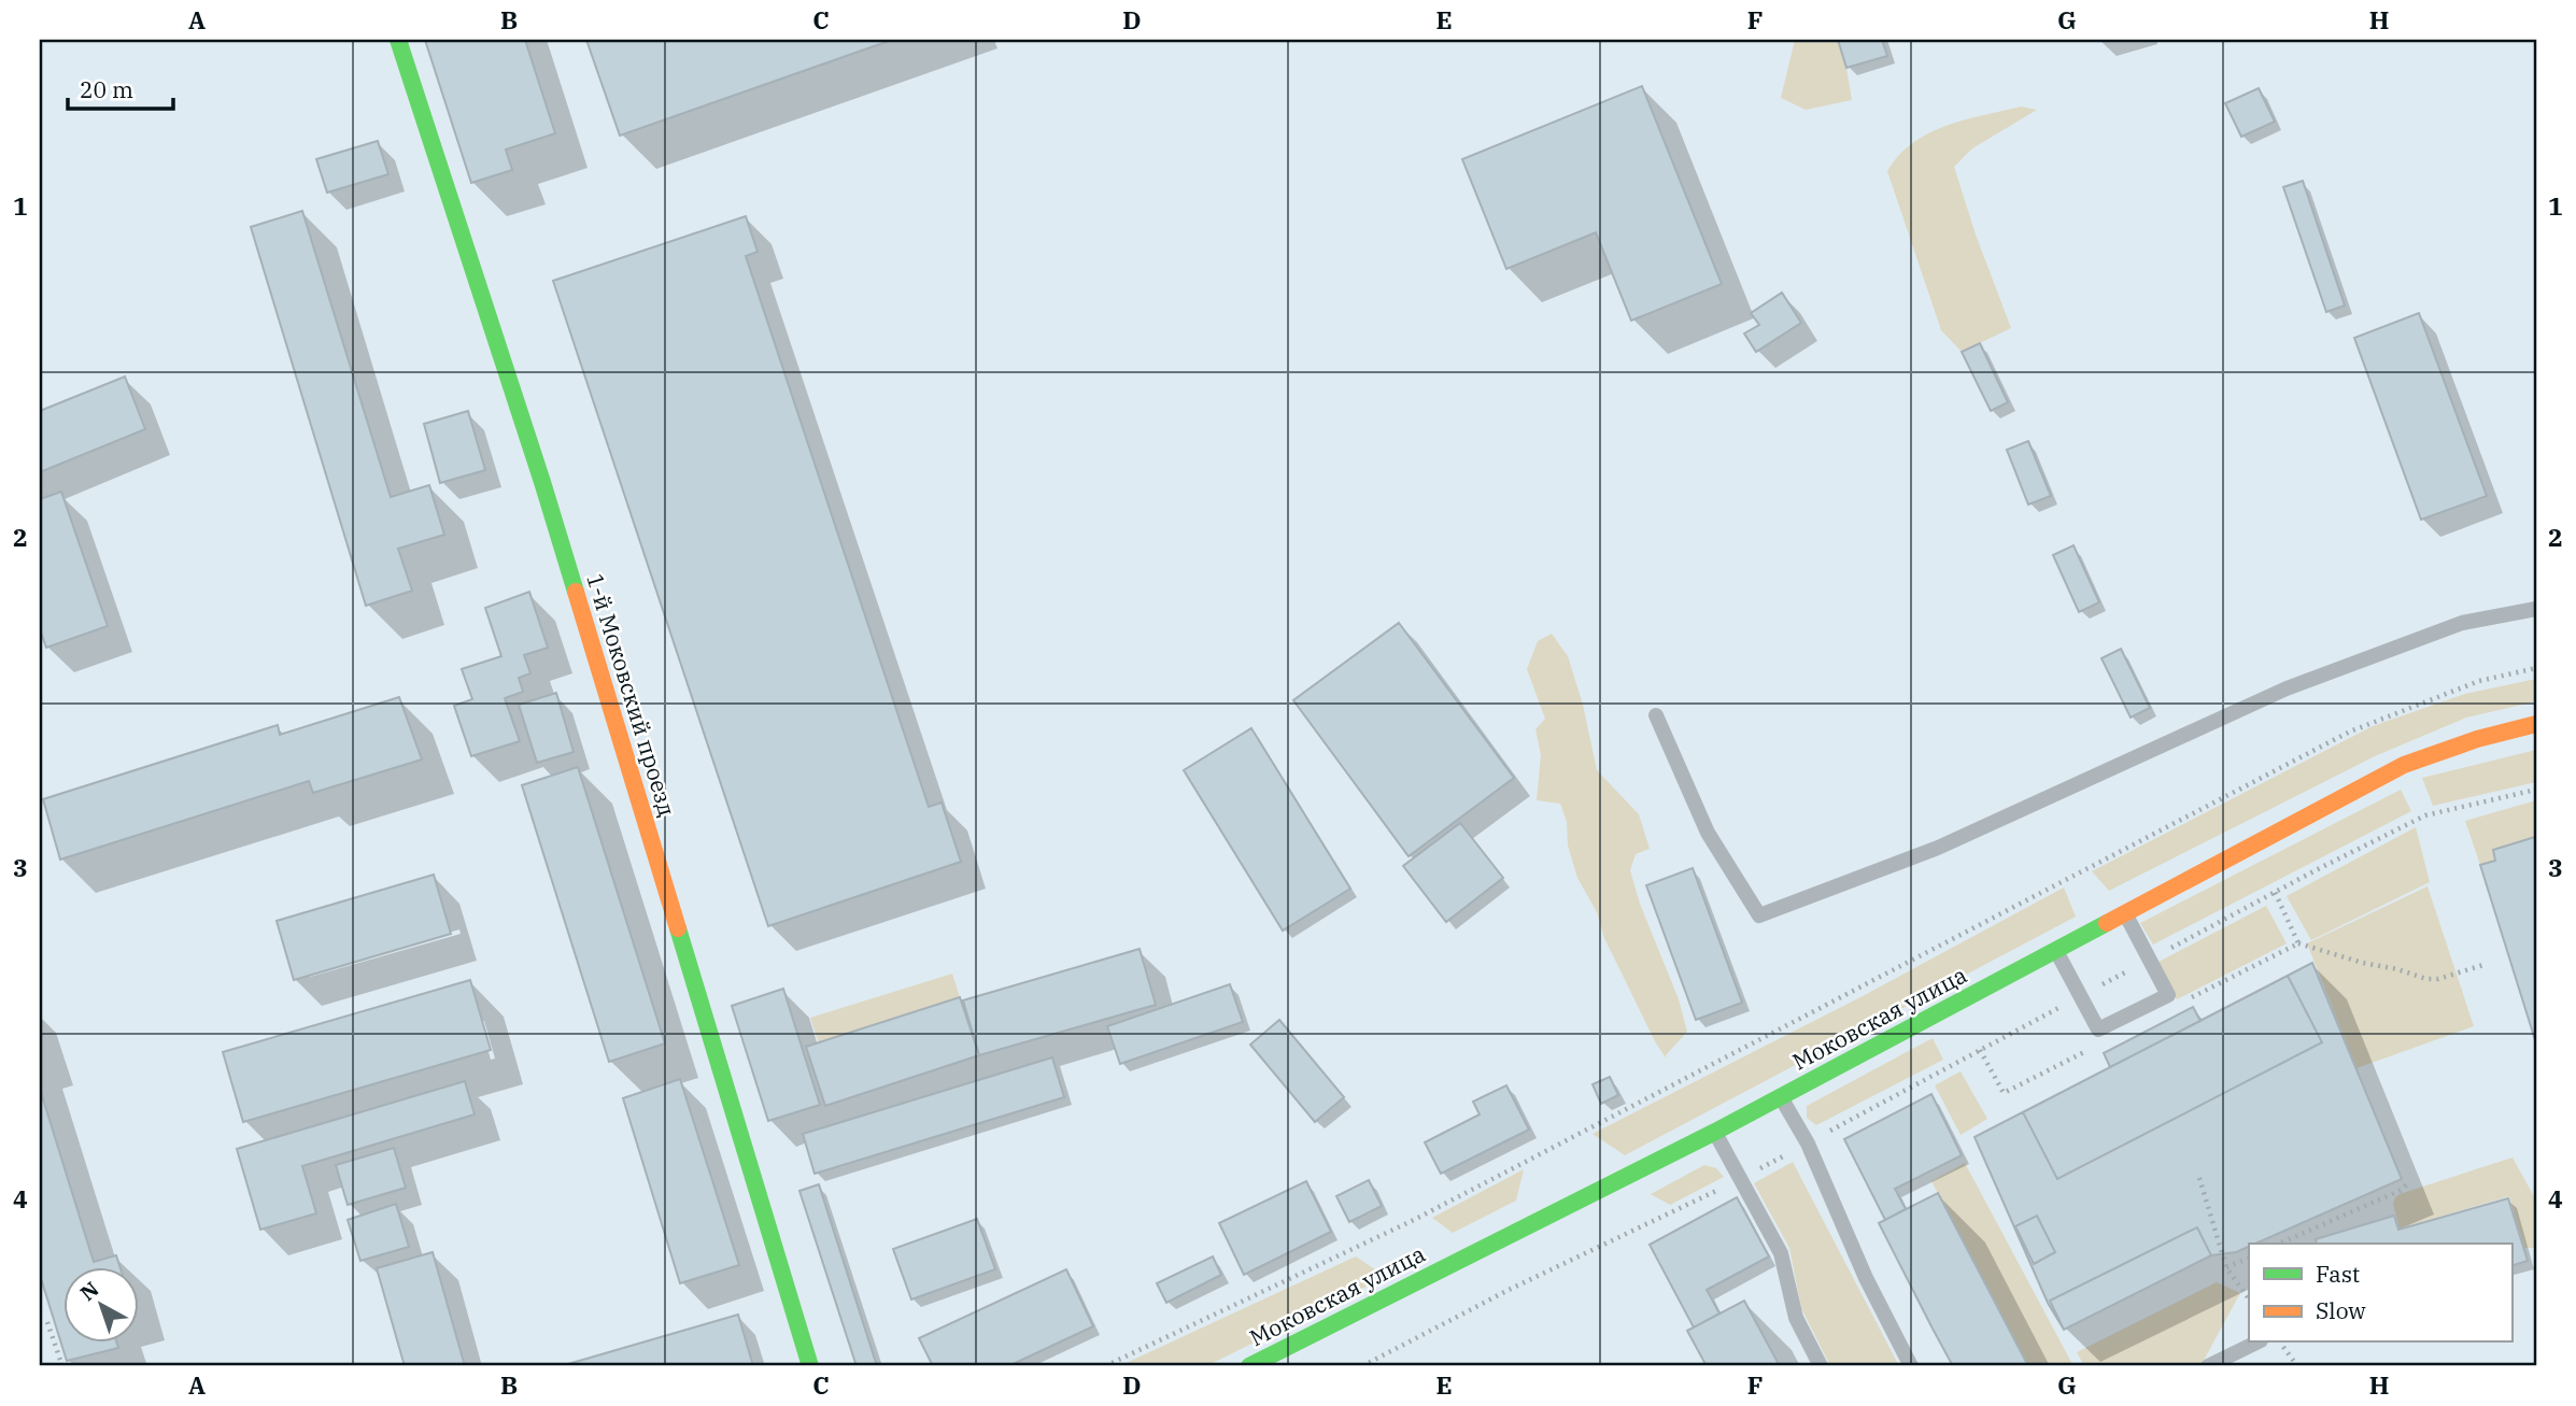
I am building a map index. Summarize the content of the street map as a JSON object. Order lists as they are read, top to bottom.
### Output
{
  "streets": {
    "street": ["1-й Моковский проезд", "Моковская улица"]
  },
  "legend": ["Fast", "Slow"],
  "scale_bar": "20 m",
  "north": "top left",
  "grid": {
    "columns": [
      "A",
      "B",
      "C",
      "D",
      "E",
      "F",
      "G",
      "H"
    ],
    "rows": [
      "1",
      "2",
      "3",
      "4"
    ]
  }
}
